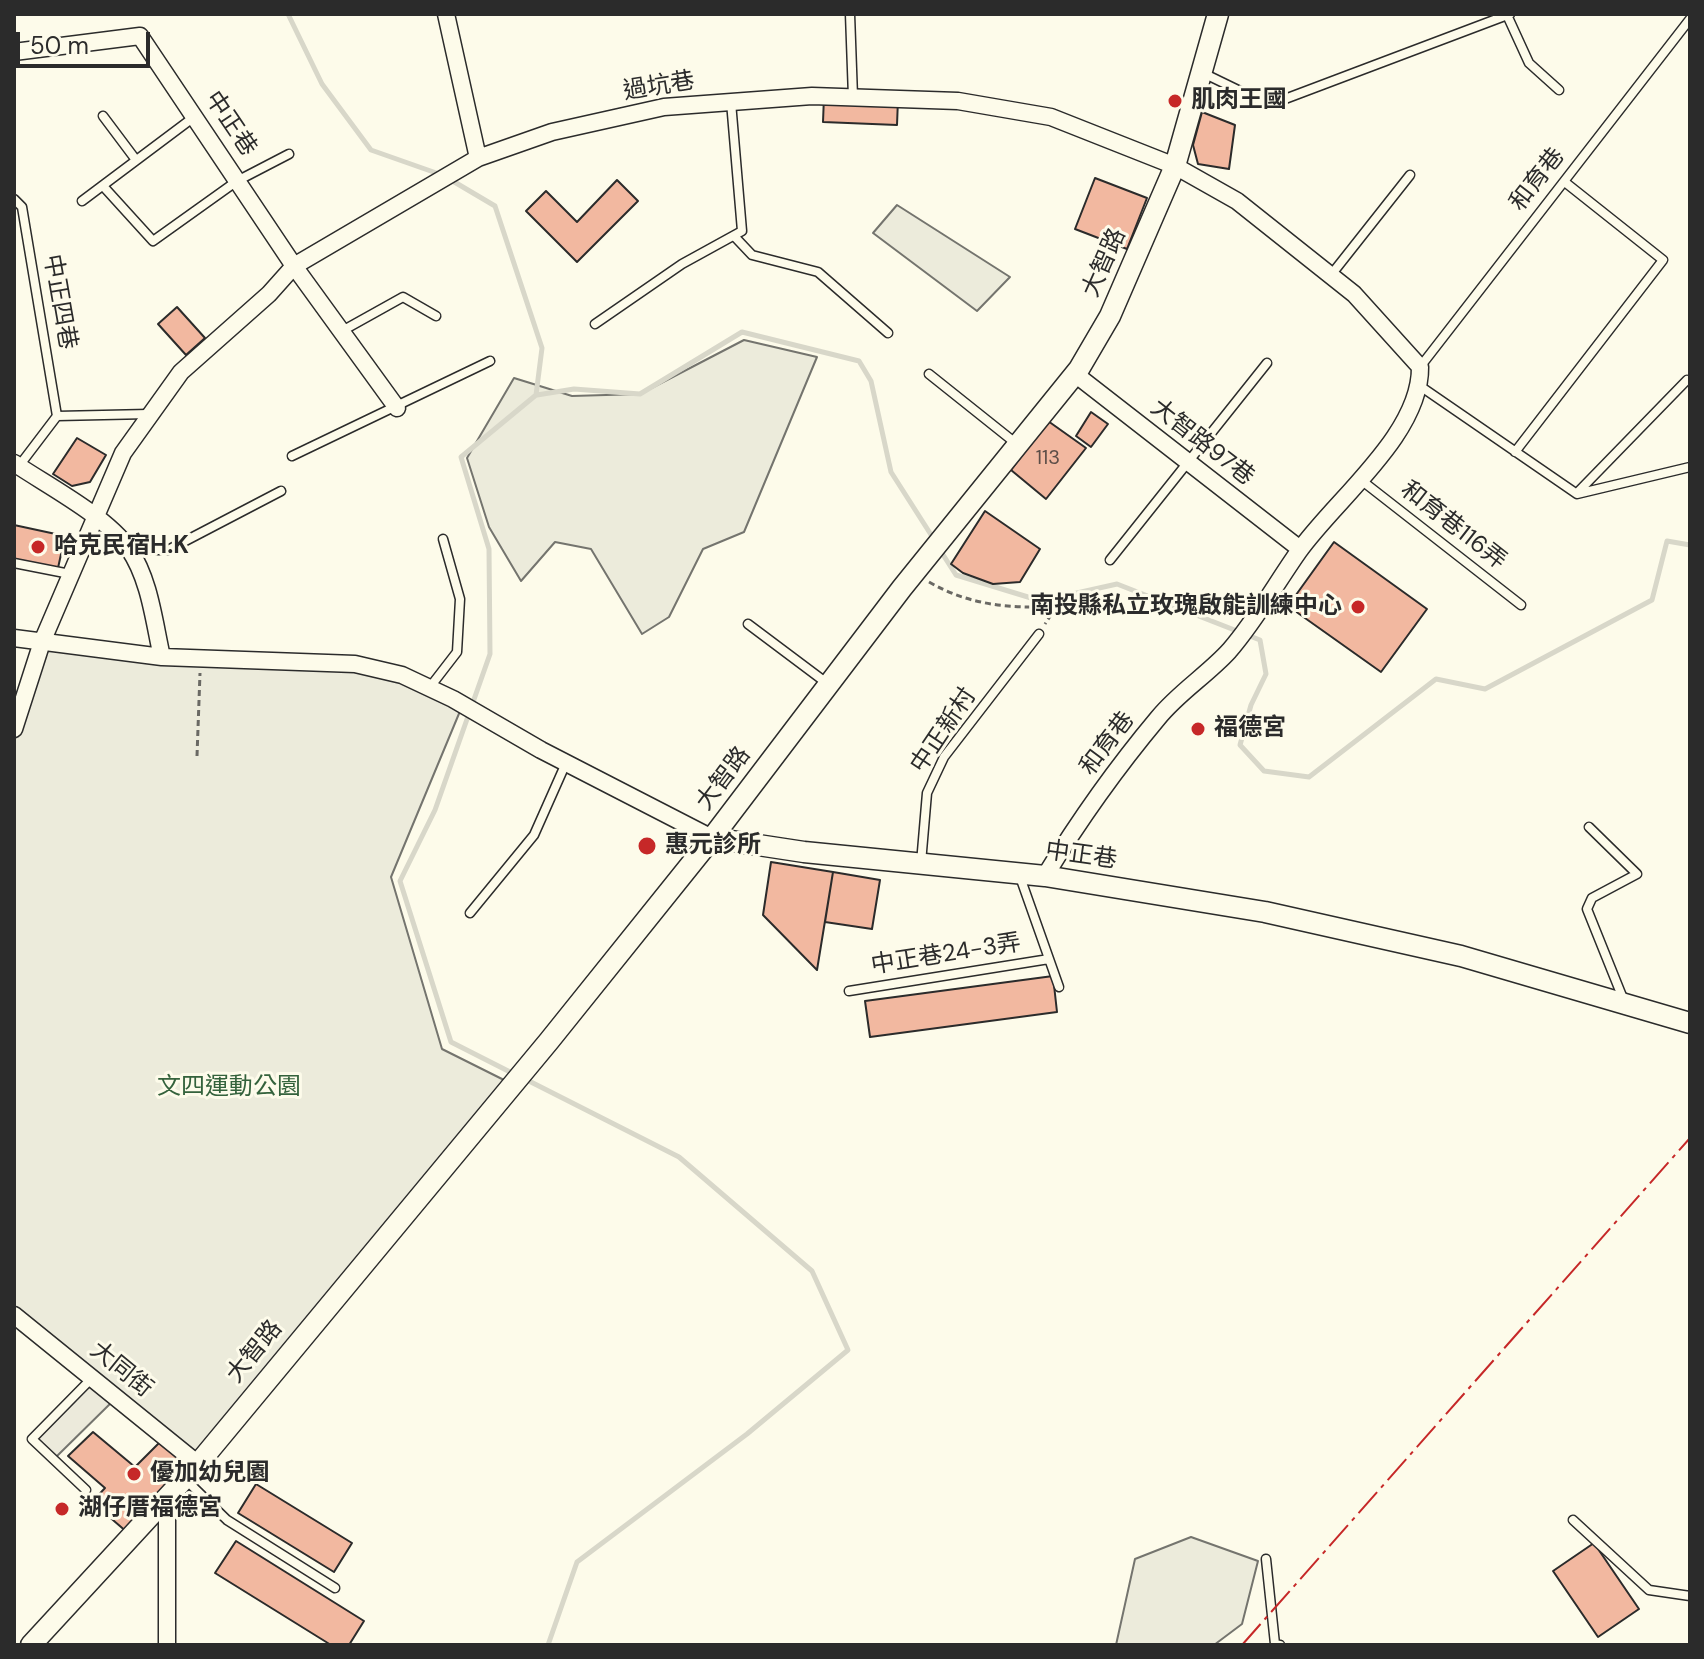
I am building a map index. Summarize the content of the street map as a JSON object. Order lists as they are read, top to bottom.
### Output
{
  "streets": {
    "street": [
      "過坑巷",
      "中正巷",
      "和育巷",
      "大智路",
      "大智路97巷",
      "大同街"
    ],
    "lane": [
      "中正四巷",
      "和育巷116弄",
      "中正新村",
      "中正巷24-3弄"
    ]
  },
  "crossings": [
    ["過坑巷", "中正巷"],
    ["過坑巷", "大智路"],
    ["中正巷", "和育巷"],
    ["中正巷", "大智路"],
    ["中正巷", "中正新村"],
    ["中正巷", "中正巷24-3弄"],
    ["和育巷", "大智路97巷"],
    ["大智路", "大智路97巷"],
    ["大智路", "大同街"]
  ],
  "parks": ["文四運動公園"],
  "places": [
    "肌肉王國",
    "哈克民宿H.K",
    "南投縣私立玫瑰啟能訓練中心",
    "福德宮",
    "惠元診所",
    "優加幼兒園",
    "湖仔厝福德宮"
  ],
  "house_numbers": ["113"],
  "scale_bar": "50 m"
}
